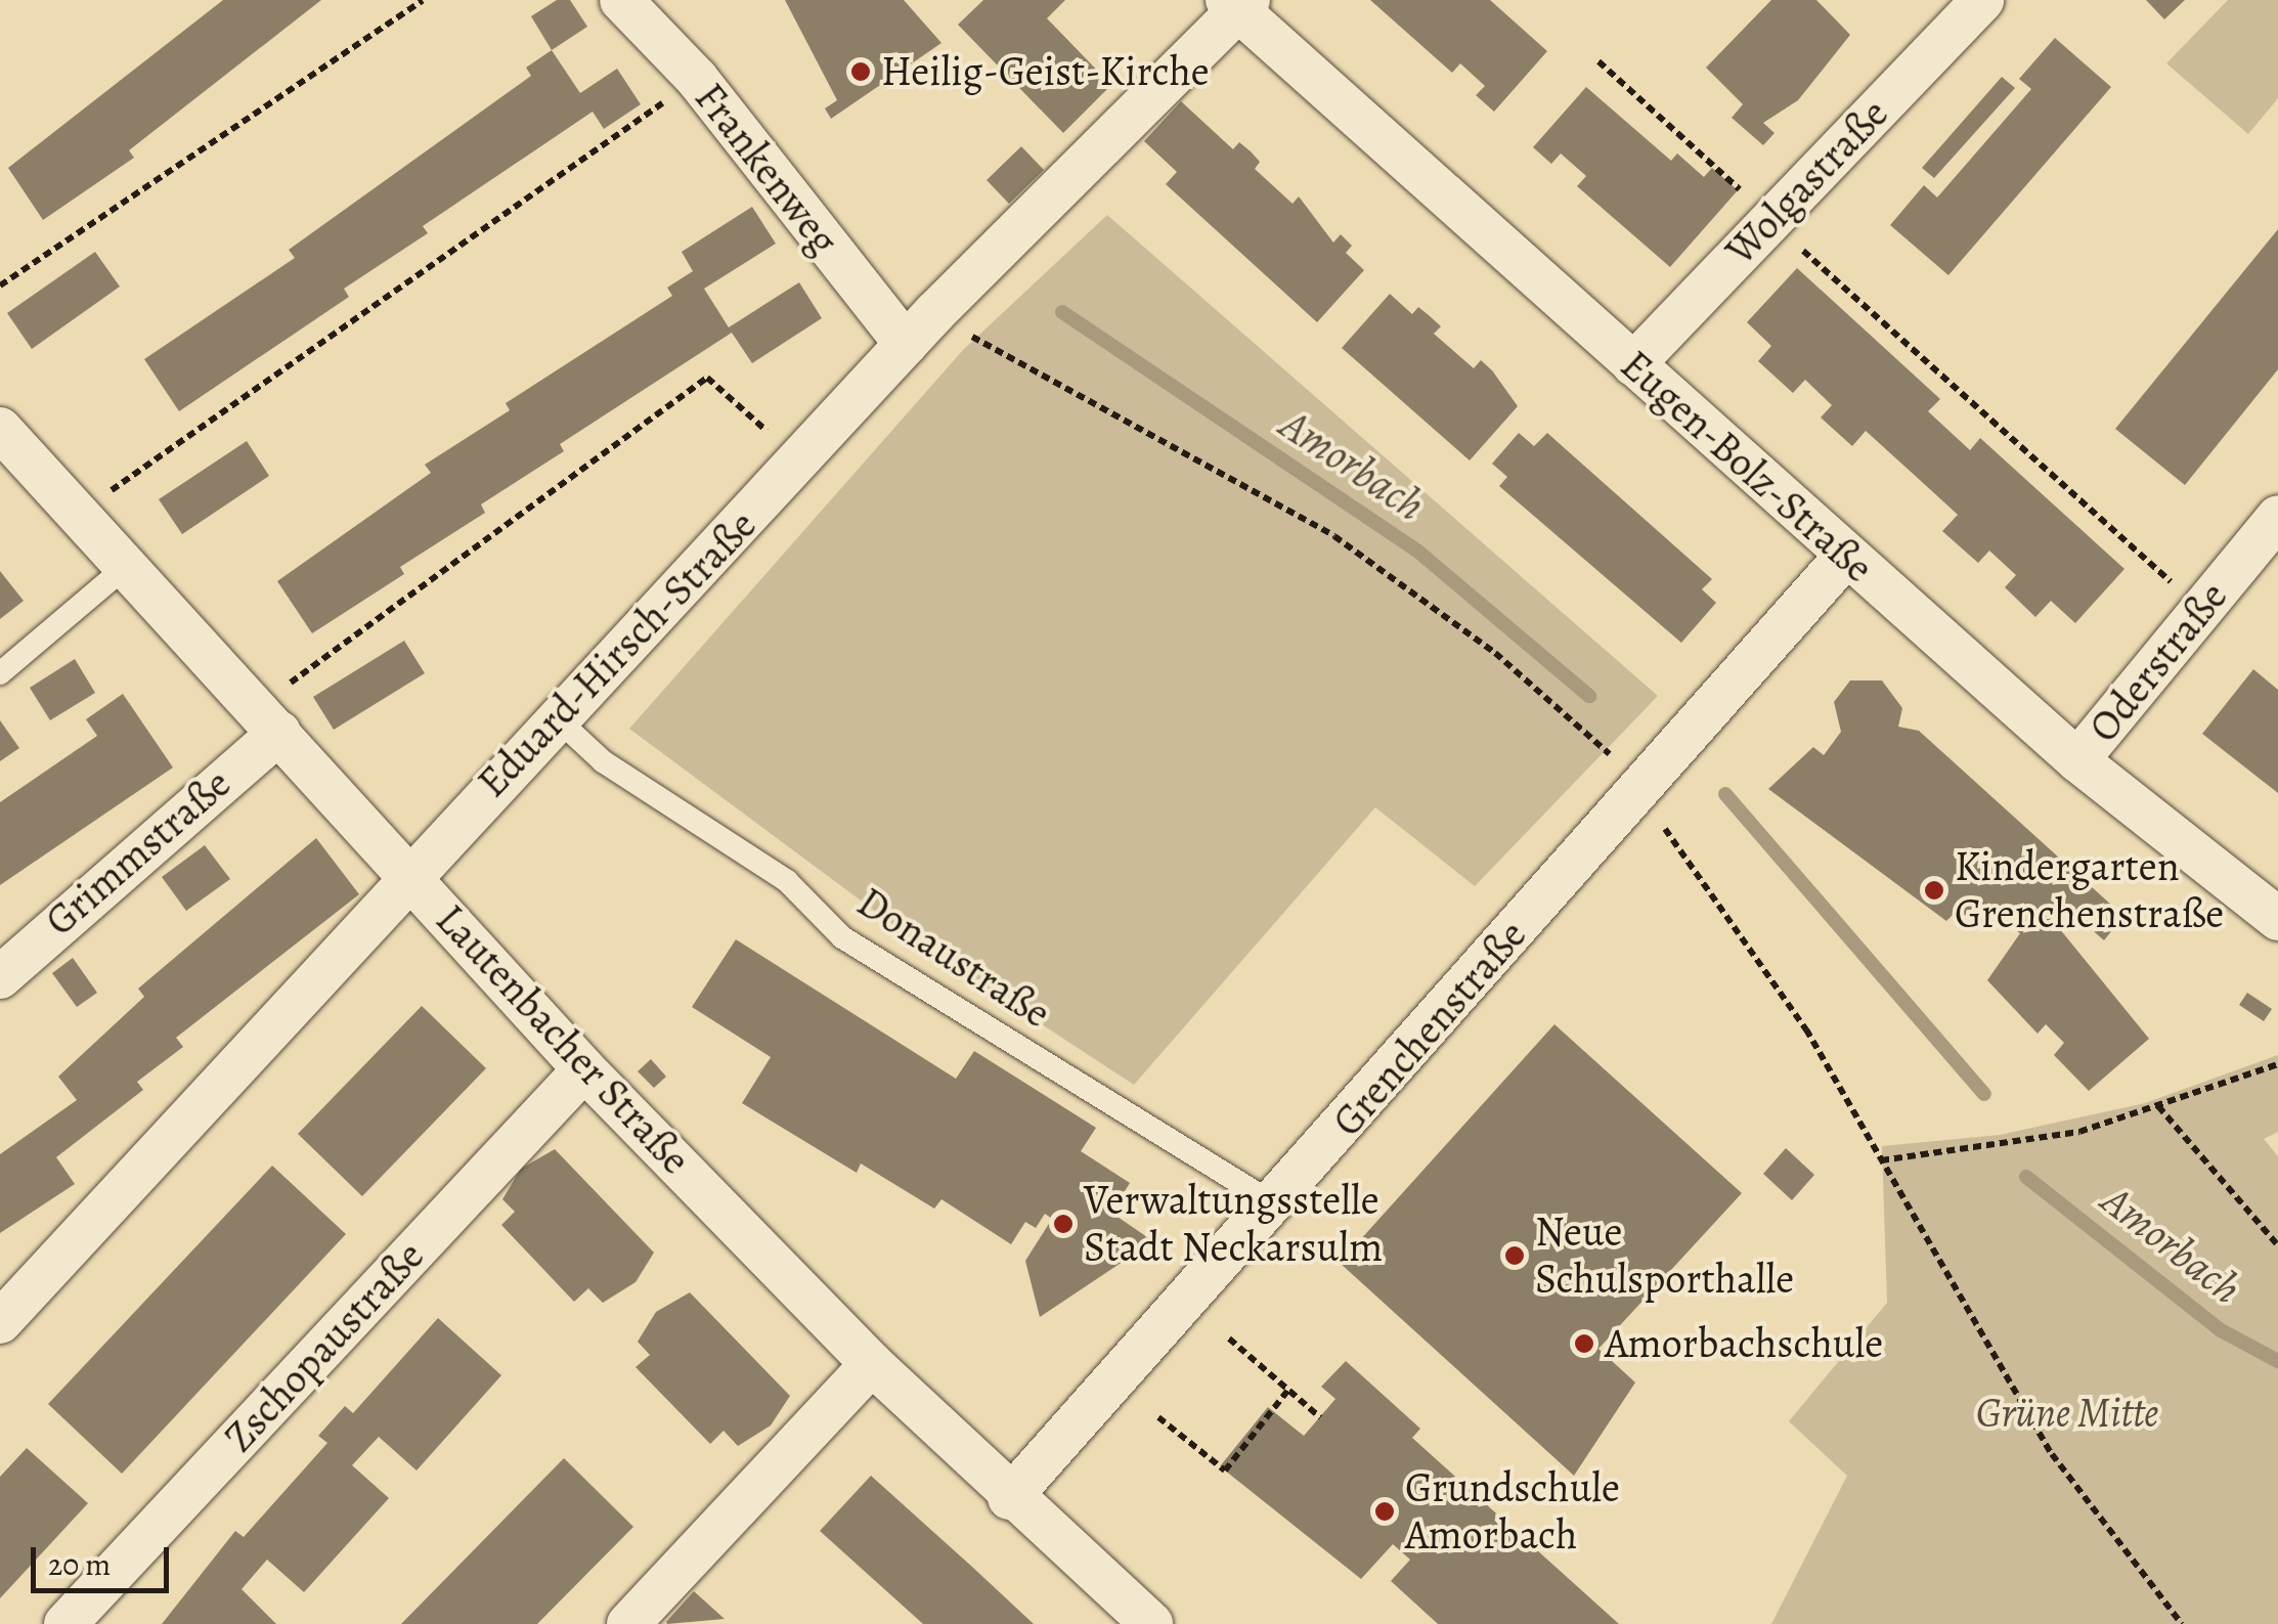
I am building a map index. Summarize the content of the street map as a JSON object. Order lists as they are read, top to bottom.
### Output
{
  "streets": {
    "street": [
      "Frankenweg",
      "Wolgastraße",
      "Eugen-Bolz-Straße",
      "Eduard-Hirsch-Straße",
      "Oderstraße",
      "Grimmstraße",
      "Grenchenstraße",
      "Lautenbacher Straße",
      "Zschopaustraße"
    ],
    "lane": ["Donaustraße"]
  },
  "crossings": [
    ["Frankenweg", "Eduard-Hirsch-Straße"],
    ["Wolgastraße", "Eugen-Bolz-Straße"],
    ["Eugen-Bolz-Straße", "Eduard-Hirsch-Straße"],
    ["Eugen-Bolz-Straße", "Oderstraße"],
    ["Eugen-Bolz-Straße", "Grenchenstraße"],
    ["Eduard-Hirsch-Straße", "Donaustraße"],
    ["Eduard-Hirsch-Straße", "Lautenbacher Straße"],
    ["Grimmstraße", "Lautenbacher Straße"],
    ["Donaustraße", "Grenchenstraße"],
    ["Grenchenstraße", "Lautenbacher Straße"],
    ["Lautenbacher Straße", "Zschopaustraße"]
  ],
  "water": ["Amorbach"],
  "parks": ["Grüne Mitte"],
  "places": [
    "Heilig-Geist-Kirche",
    "Kindergarten Grenchenstraße",
    "Verwaltungsstelle Stadt Neckarsulm",
    "Neue Schulsporthalle",
    "Amorbachschule",
    "Grundschule Amorbach"
  ],
  "scale_bar": "20 m"
}
